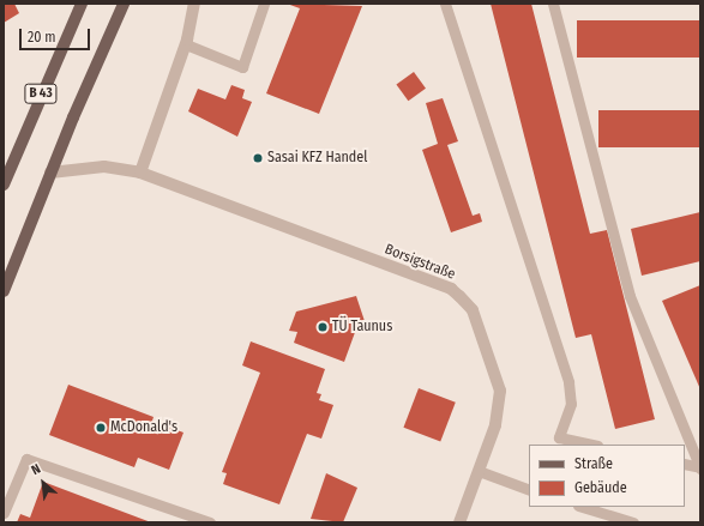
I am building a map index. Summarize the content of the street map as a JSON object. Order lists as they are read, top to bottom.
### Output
{
  "streets": {
    "main road": ["B 43"],
    "street": ["Borsigstraße"]
  },
  "crossings": [
    ["B 43", "Borsigstraße"]
  ],
  "places": ["Sasai KFZ Handel", "TÜ Taunus", "McDonald's"],
  "legend": ["Straße", "Gebäude"],
  "scale_bar": "20 m",
  "north": "top left"
}
